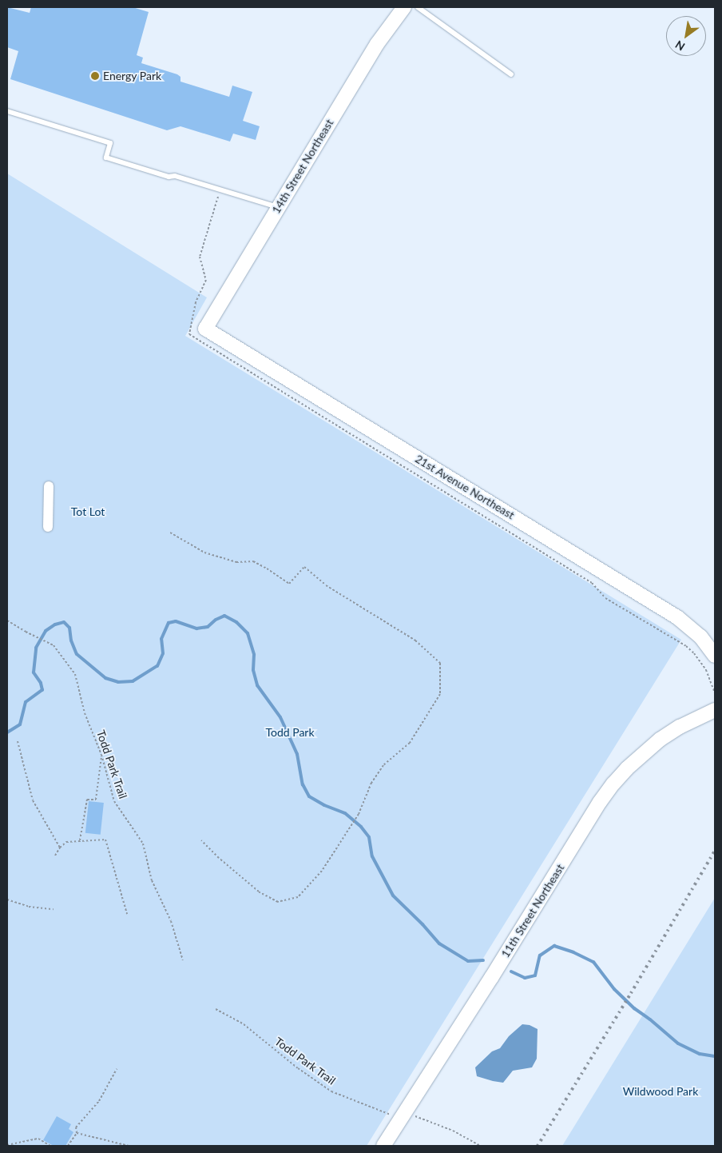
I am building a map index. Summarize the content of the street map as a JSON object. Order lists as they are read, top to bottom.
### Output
{
  "streets": {
    "street": ["14th Street Northeast", "21st Avenue Northeast", "11th Street Northeast"],
    "path": ["Todd Park Trail"]
  },
  "crossings": [
    ["14th Street Northeast", "21st Avenue Northeast"]
  ],
  "parks": ["Tot Lot", "Todd Park", "Wildwood Park"],
  "places": ["Energy Park"],
  "north": "bottom left"
}
